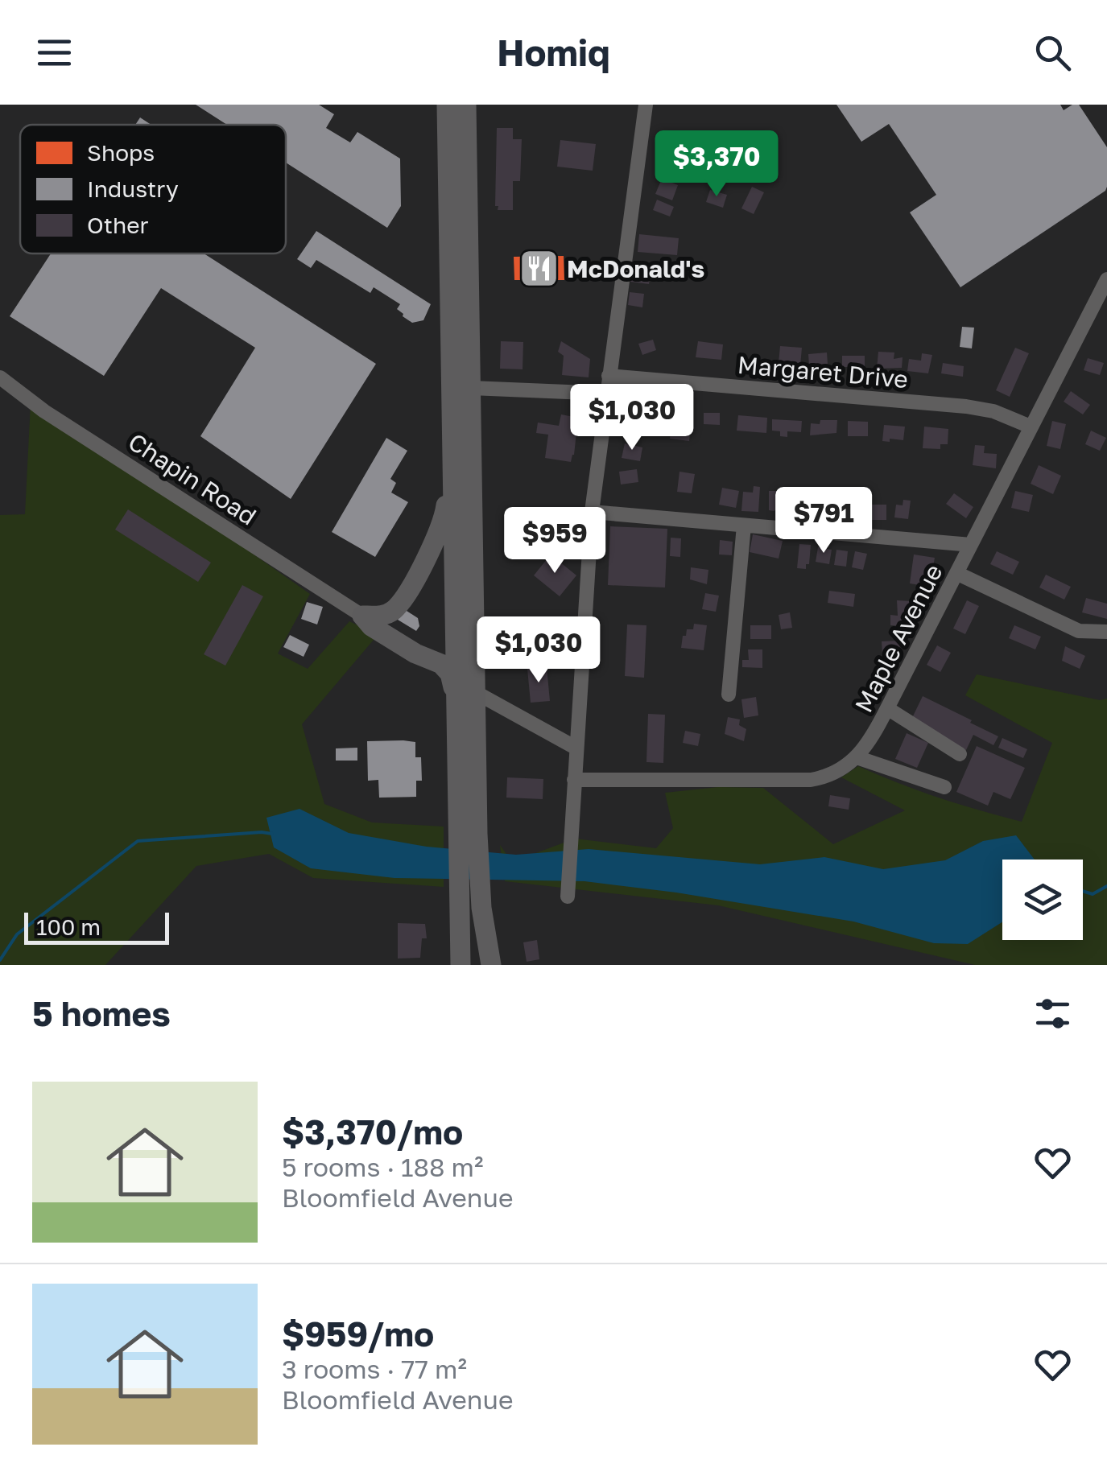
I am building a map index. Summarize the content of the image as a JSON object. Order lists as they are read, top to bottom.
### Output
{
  "streets": {
    "street": ["Margaret Drive", "Chapin Road", "Maple Avenue"]
  },
  "crossings": [
    ["Margaret Drive", "Maple Avenue"]
  ],
  "places": {
    "restaurant": ["McDonald's"]
  },
  "legend": ["Shops", "Industry", "Other"],
  "scale_bar": "100 m",
  "page": {
    "header": "Homiq",
    "price": [
      "$3,370",
      "$1,030",
      "$791",
      "$959",
      "$1,030"
    ],
    "scale": "100 m",
    "heading": "5 homes",
    "list": [
      {
        "name": "$3,370/mo",
        "note": "5 rooms · 188 m² · Bloomfield Avenue"
      },
      {
        "name": "$959/mo",
        "note": "3 rooms · 77 m² · Bloomfield Avenue"
      }
    ]
  }
}
